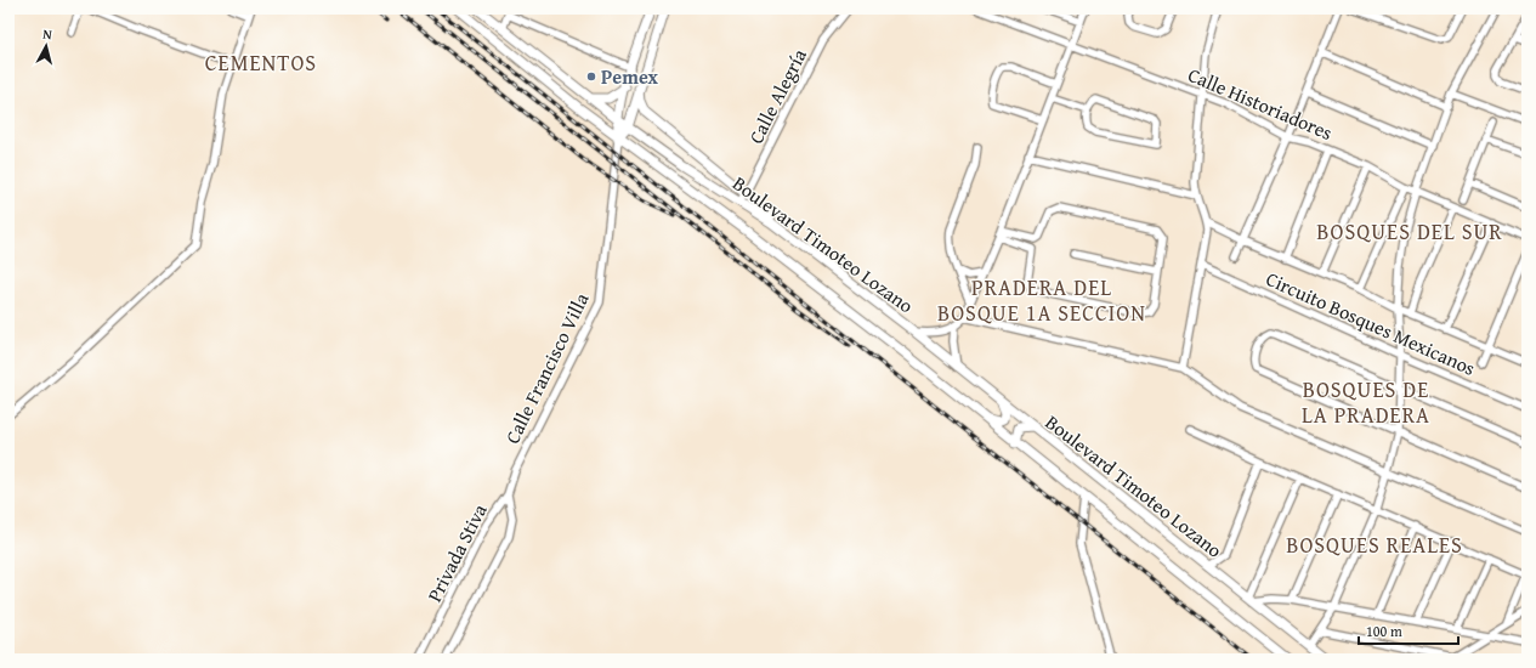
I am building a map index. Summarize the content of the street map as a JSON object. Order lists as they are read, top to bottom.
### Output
{
  "streets": {
    "main road": ["Boulevard Timoteo Lozano"],
    "street": [
      "Calle Alegría",
      "Calle Historiadores",
      "Circuito Bosques Mexicanos",
      "Calle Francisco Villa",
      "Privada Stiva"
    ]
  },
  "crossings": [
    ["Calle Alegría", "Boulevard Timoteo Lozano"],
    ["Boulevard Timoteo Lozano", "Calle Francisco Villa"],
    ["Calle Francisco Villa", "Privada Stiva"]
  ],
  "districts": [
    "CEMENTOS",
    "BOSQUES DEL SUR",
    "PRADERA DEL BOSQUE 1A SECCION",
    "BOSQUES DE LA PRADERA",
    "BOSQUES REALES"
  ],
  "places": ["Pemex"],
  "scale_bar": "100 m",
  "north": "top"
}
